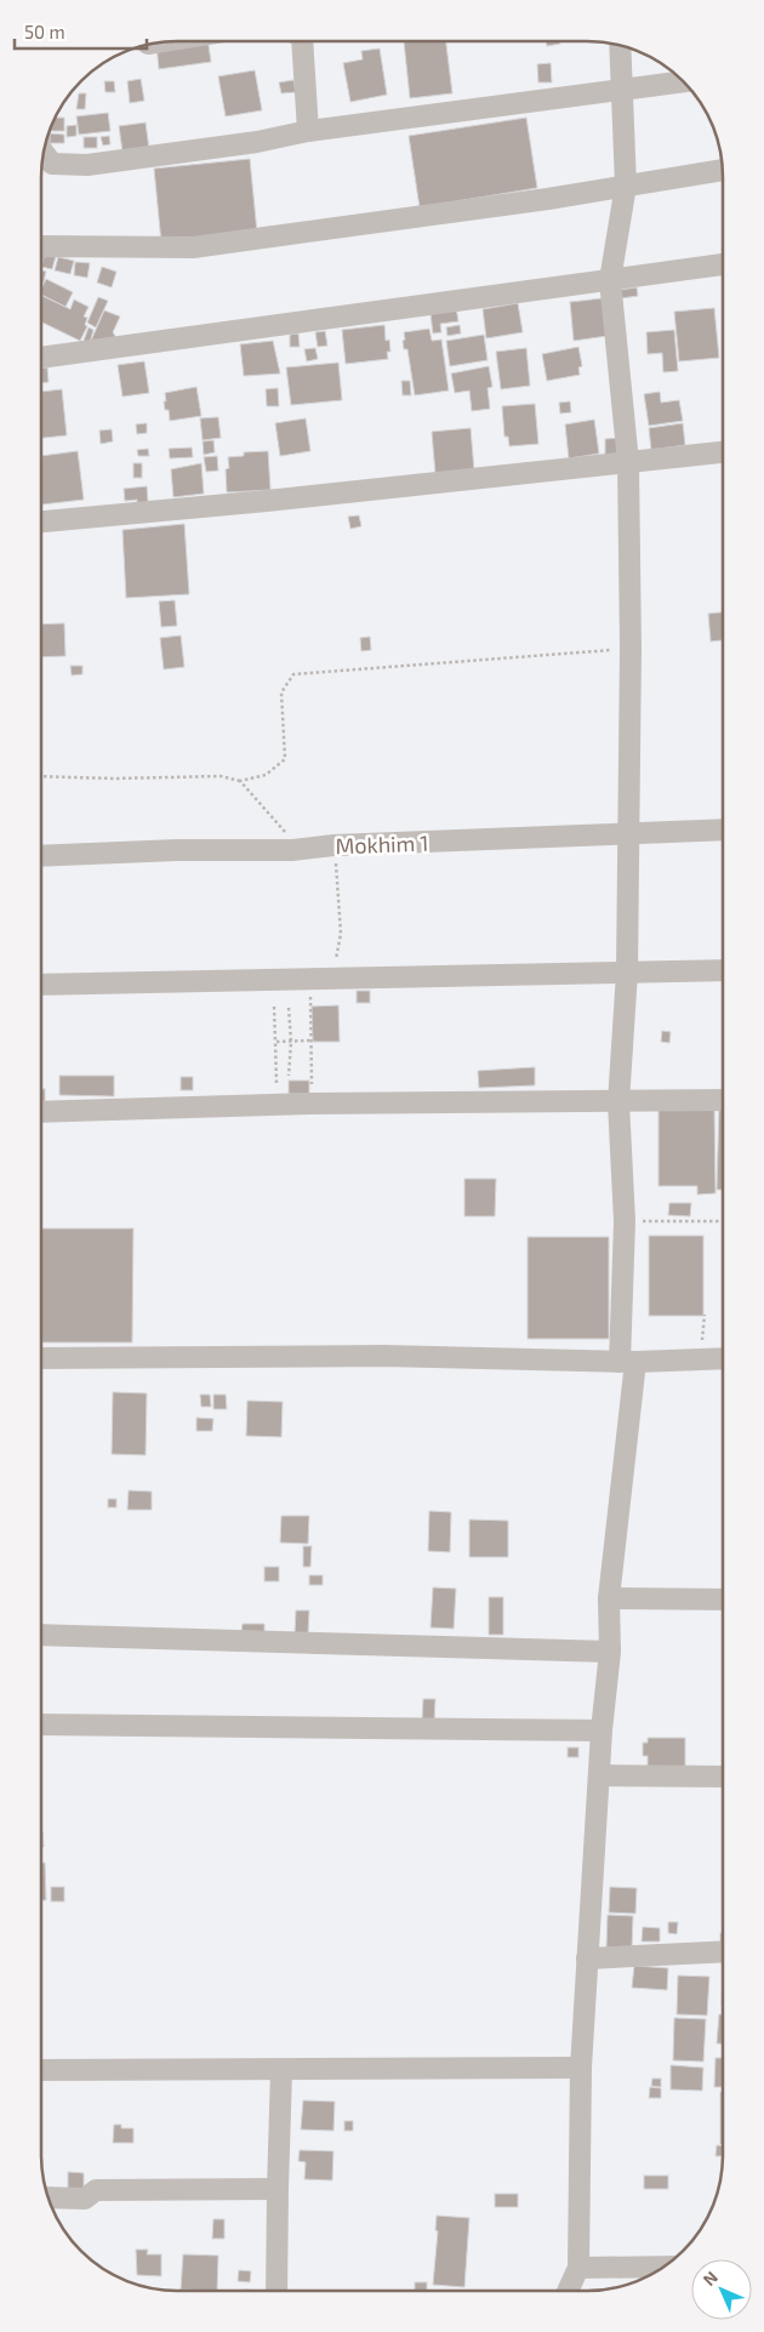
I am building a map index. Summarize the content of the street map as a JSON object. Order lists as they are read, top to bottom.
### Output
{
  "streets": {
    "street": ["Mokhim 1"]
  },
  "scale_bar": "50 m",
  "north": "top left"
}
